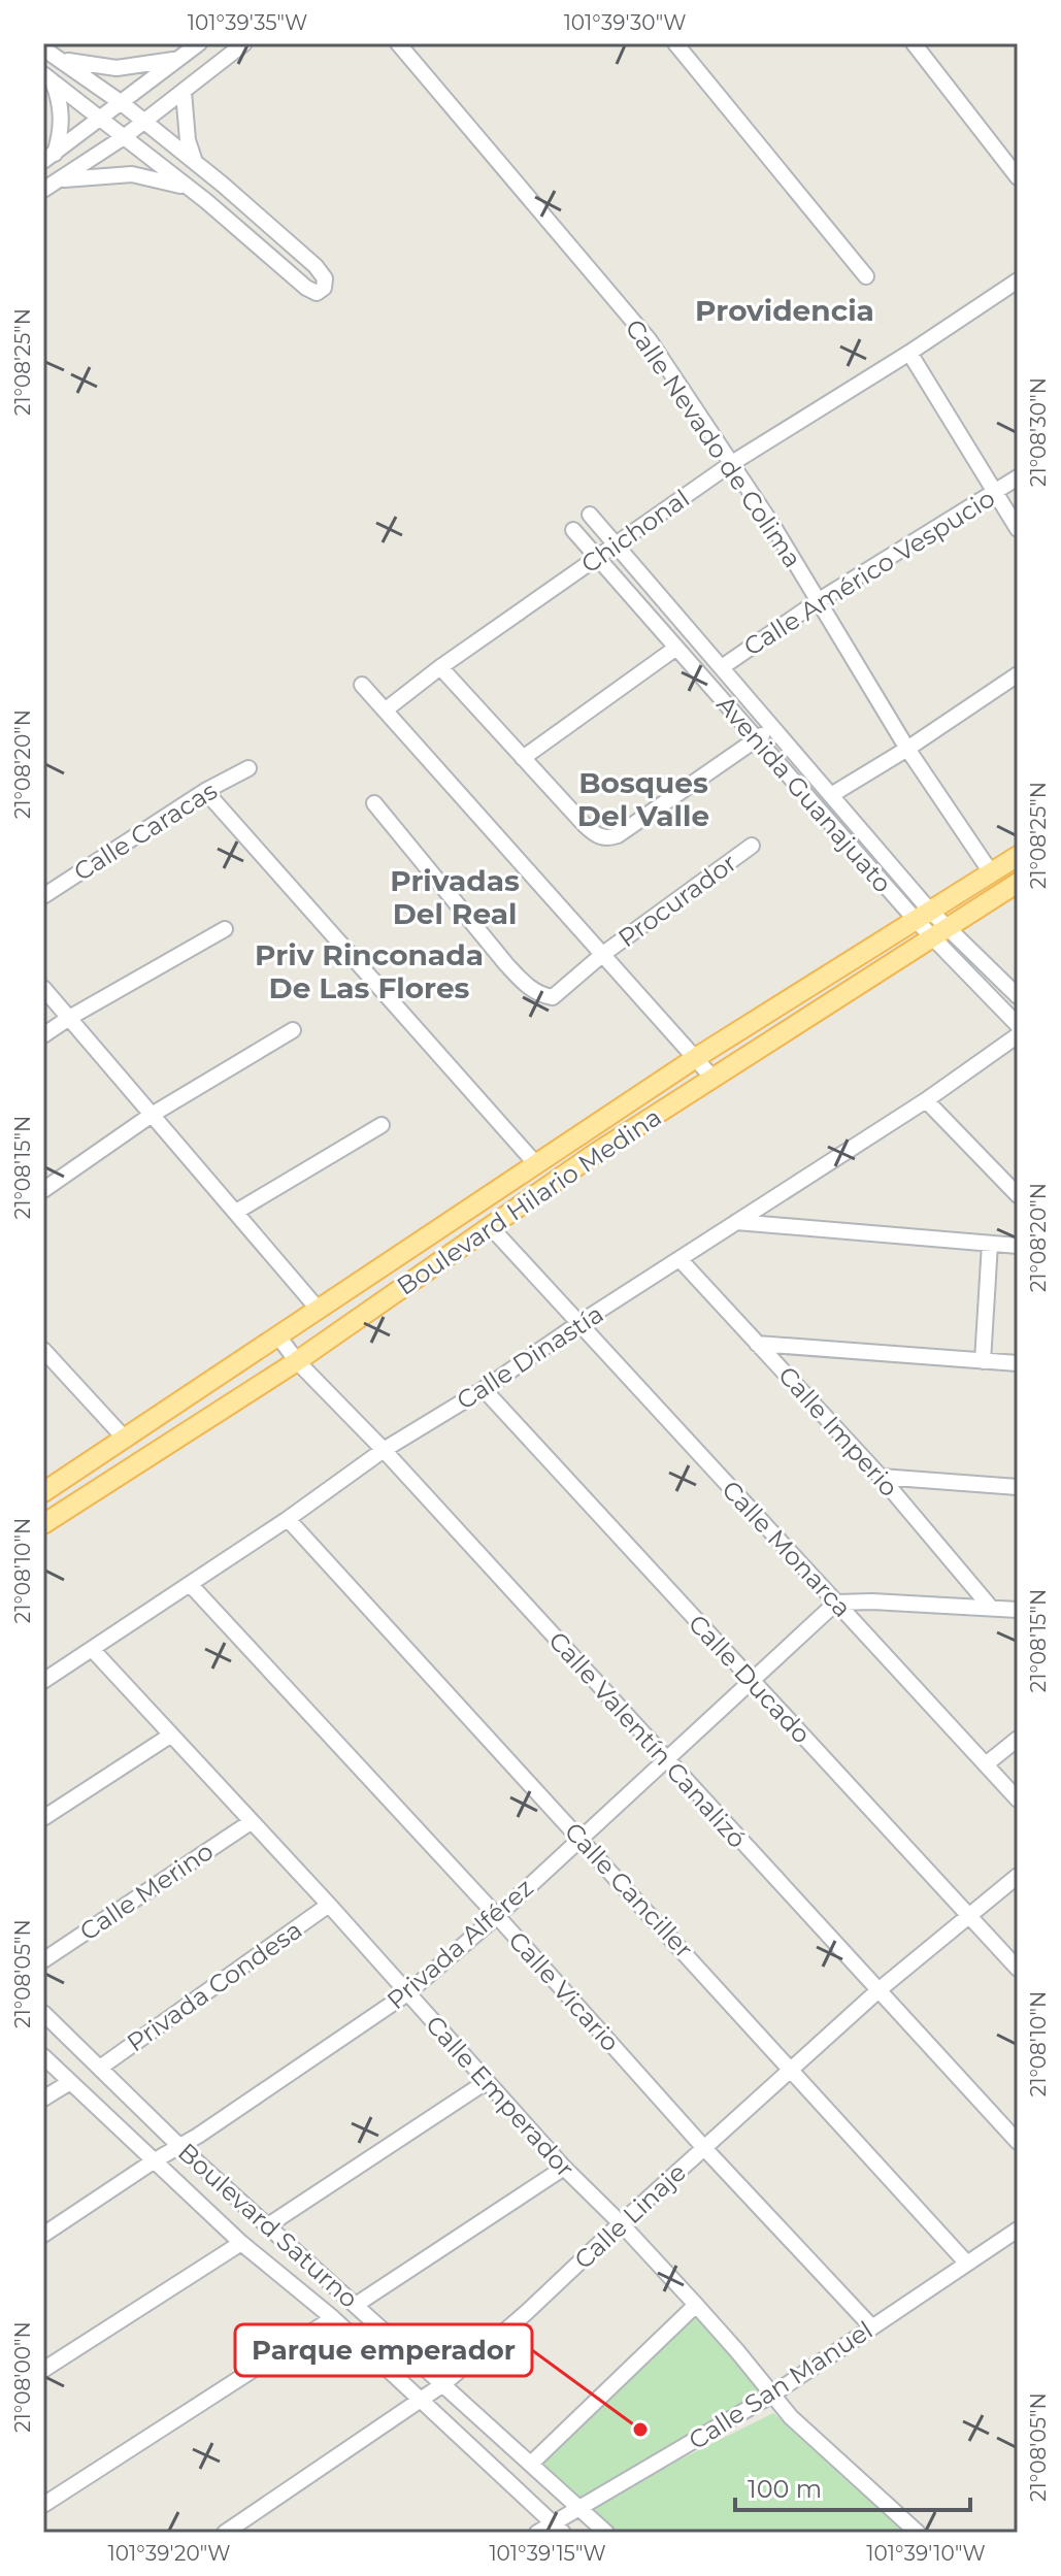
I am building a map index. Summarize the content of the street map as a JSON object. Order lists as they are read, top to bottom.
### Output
{
  "streets": {
    "main road": ["Boulevard Hilario Medina"],
    "street": [
      "Calle Nevado de Colima",
      "Chichonal",
      "Calle Américo Vespucio",
      "Avenida Guanajuato",
      "Calle Caracas",
      "Procurador",
      "Calle Dinastía",
      "Calle Imperio",
      "Calle Monarca",
      "Calle Ducado",
      "Calle Valentín Canalizó",
      "Calle Canciller",
      "Calle Merino",
      "Privada Alférez",
      "Privada Condesa",
      "Calle Vicario",
      "Calle Emperador",
      "Calle Linaje",
      "Boulevard Saturno",
      "Calle San Manuel"
    ]
  },
  "crossings": [
    ["Calle Nevado de Colima", "Chichonal"],
    ["Calle Nevado de Colima", "Calle Américo Vespucio"],
    ["Calle Nevado de Colima", "Boulevard Hilario Medina"],
    ["Chichonal", "Avenida Guanajuato"],
    ["Calle Américo Vespucio", "Avenida Guanajuato"],
    ["Avenida Guanajuato", "Boulevard Hilario Medina"],
    ["Boulevard Hilario Medina", "Calle Monarca"],
    ["Boulevard Hilario Medina", "Calle Valentín Canalizó"],
    ["Calle Dinastía", "Calle Imperio"],
    ["Calle Dinastía", "Calle Monarca"],
    ["Calle Dinastía", "Calle Ducado"],
    ["Calle Dinastía", "Calle Valentín Canalizó"],
    ["Calle Dinastía", "Calle Canciller"],
    ["Calle Dinastía", "Calle Vicario"],
    ["Calle Dinastía", "Calle Emperador"],
    ["Calle Monarca", "Privada Alférez"],
    ["Calle Ducado", "Privada Alférez"],
    ["Calle Ducado", "Calle Linaje"],
    ["Calle Valentín Canalizó", "Privada Alférez"],
    ["Calle Valentín Canalizó", "Calle Linaje"],
    ["Calle Canciller", "Privada Alférez"],
    ["Calle Canciller", "Calle Linaje"],
    ["Calle Canciller", "Calle San Manuel"],
    ["Calle Merino", "Calle Emperador"],
    ["Privada Alférez", "Calle Vicario"],
    ["Privada Alférez", "Calle Emperador"],
    ["Privada Alférez", "Boulevard Saturno"],
    ["Privada Condesa", "Calle Emperador"],
    ["Privada Condesa", "Boulevard Saturno"],
    ["Calle Vicario", "Calle Linaje"],
    ["Calle Vicario", "Calle San Manuel"],
    ["Calle Emperador", "Calle Linaje"],
    ["Calle Emperador", "Calle San Manuel"],
    ["Calle Linaje", "Boulevard Saturno"],
    ["Boulevard Saturno", "Calle San Manuel"]
  ],
  "districts": [
    "Providencia",
    "Bosques Del Valle",
    "Privadas Del Real",
    "Priv Rinconada De Las Flores"
  ],
  "places": ["Parque emperador"],
  "scale_bar": "100 m",
  "coordinates": [
    "101°39'35\"W",
    "101°39'30\"W",
    "21°08'25\"N",
    "21°08'30\"N",
    "21°08'20\"N",
    "21°08'15\"N",
    "21°08'10\"N",
    "21°08'05\"N",
    "21°08'00\"N",
    "101°39'20\"W",
    "101°39'15\"W",
    "101°39'10\"W"
  ]
}
